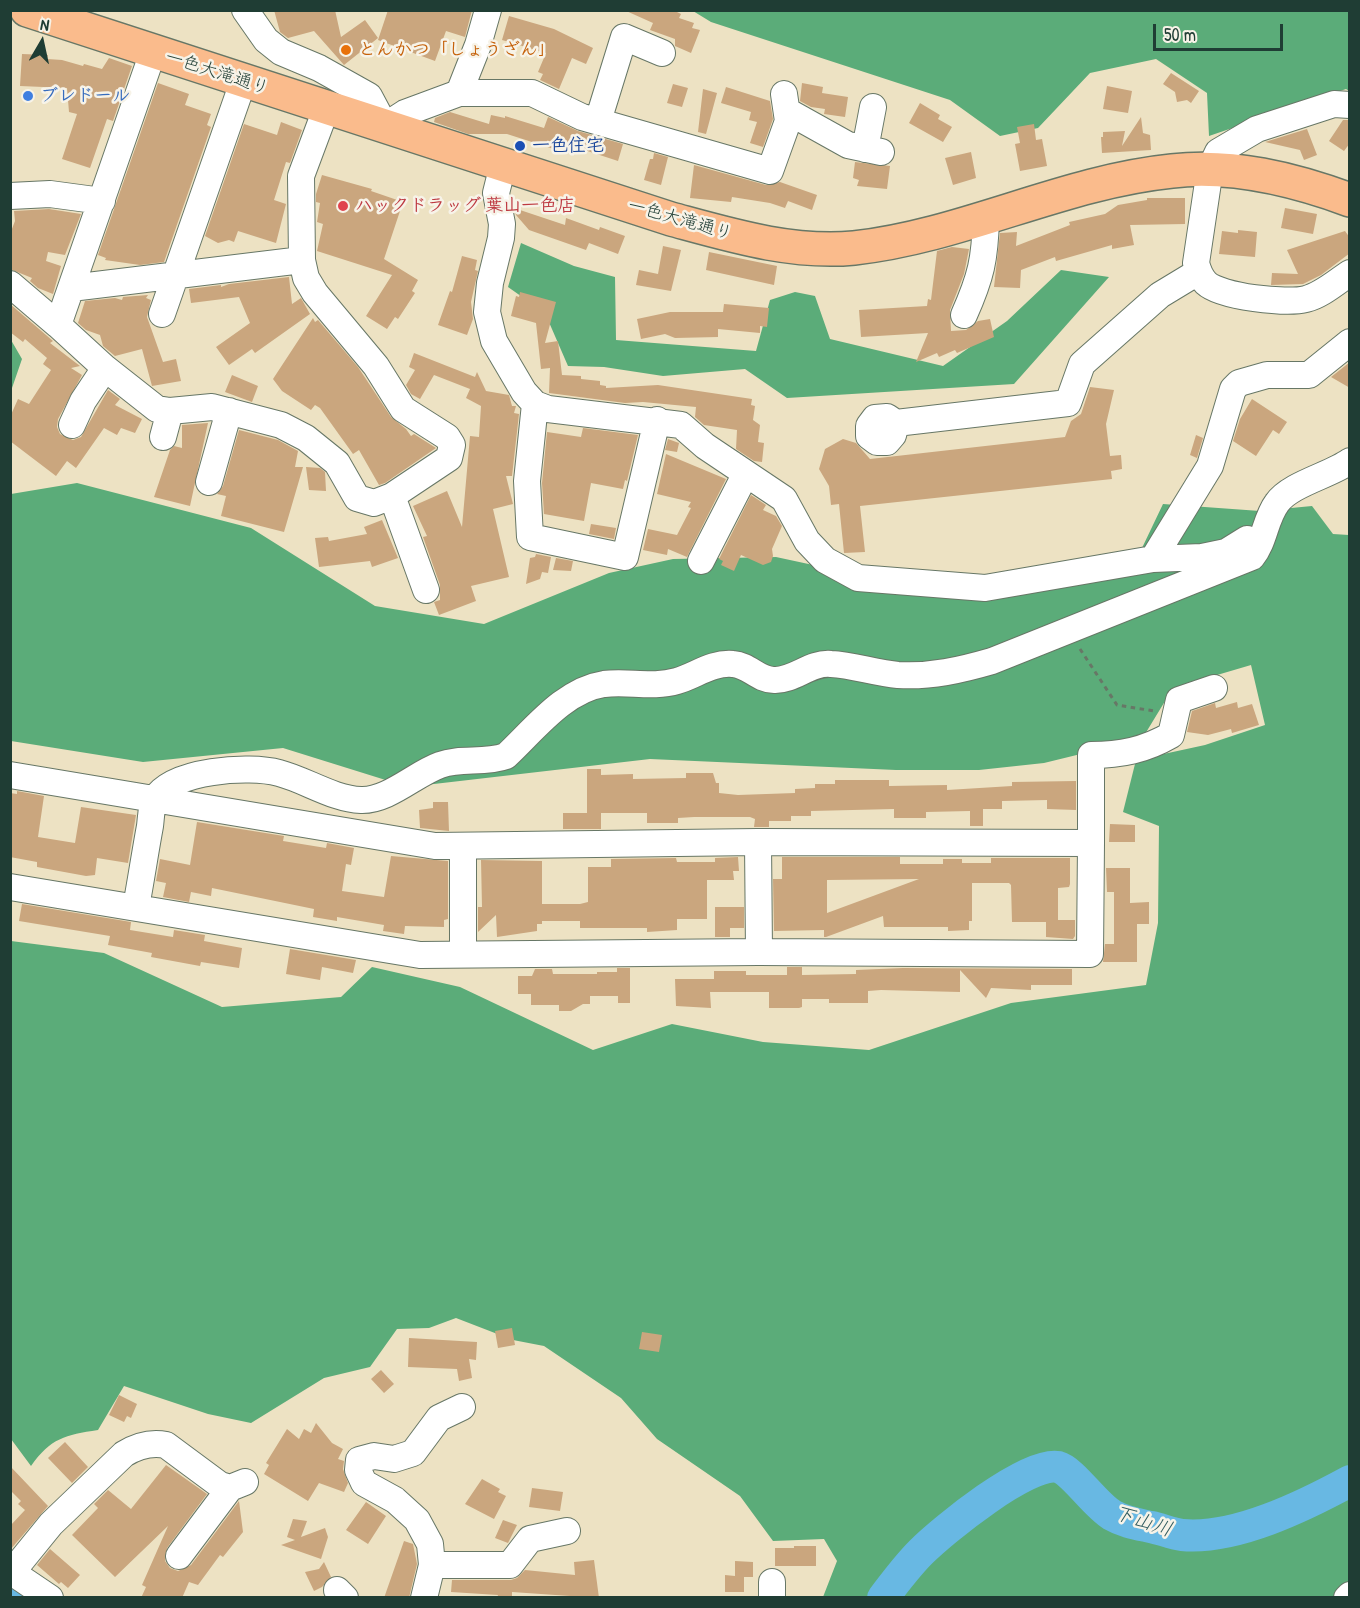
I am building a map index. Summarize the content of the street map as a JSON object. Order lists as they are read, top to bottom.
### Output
{
  "streets": {
    "main road": ["一色大滝通り"]
  },
  "water": ["下山川"],
  "places": [
    "とんかつ「しょうざん」",
    "ブレドール",
    "一色住宅",
    "ハックドラッグ 葉山一色店"
  ],
  "scale_bar": "50 m",
  "north": "top"
}
